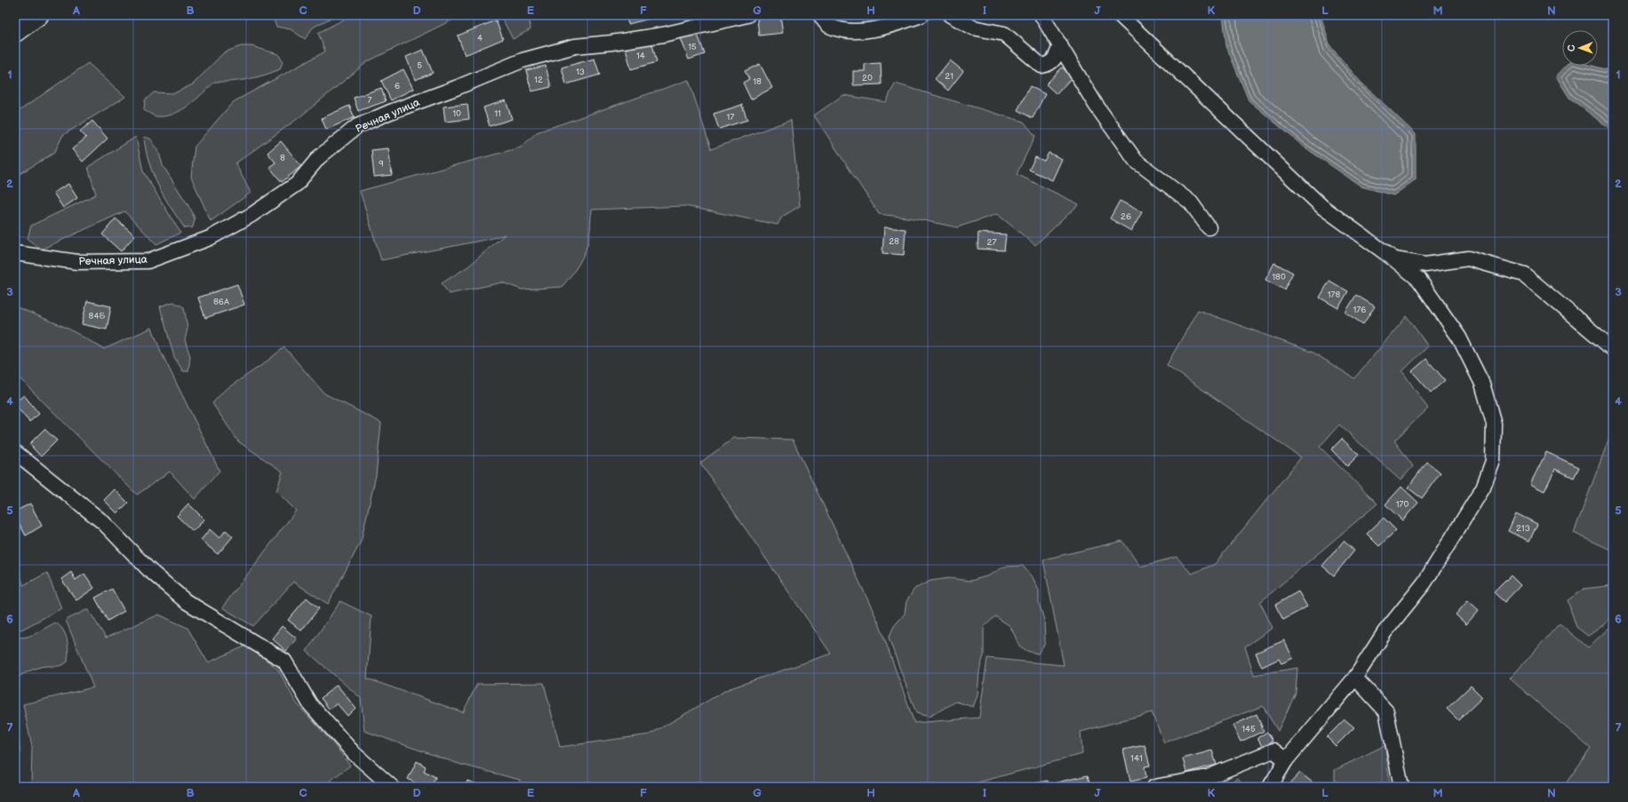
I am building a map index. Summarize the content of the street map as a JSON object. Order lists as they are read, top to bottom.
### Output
{
  "streets": {
    "street": ["Речная улица"]
  },
  "house_numbers": [
    "4",
    "15",
    "14",
    "5",
    "13",
    "21",
    "20",
    "12",
    "18",
    "6",
    "7",
    "10",
    "11",
    "17",
    "8",
    "9",
    "26",
    "28",
    "27",
    "180",
    "178",
    "86А",
    "176",
    "84Б",
    "170",
    "213",
    "145",
    "141"
  ],
  "north": "left",
  "grid": {
    "columns": [
      "A",
      "B",
      "C",
      "D",
      "E",
      "F",
      "G",
      "H",
      "I",
      "J",
      "K",
      "L",
      "M",
      "N"
    ],
    "rows": [
      "1",
      "2",
      "3",
      "4",
      "5",
      "6",
      "7"
    ]
  }
}
